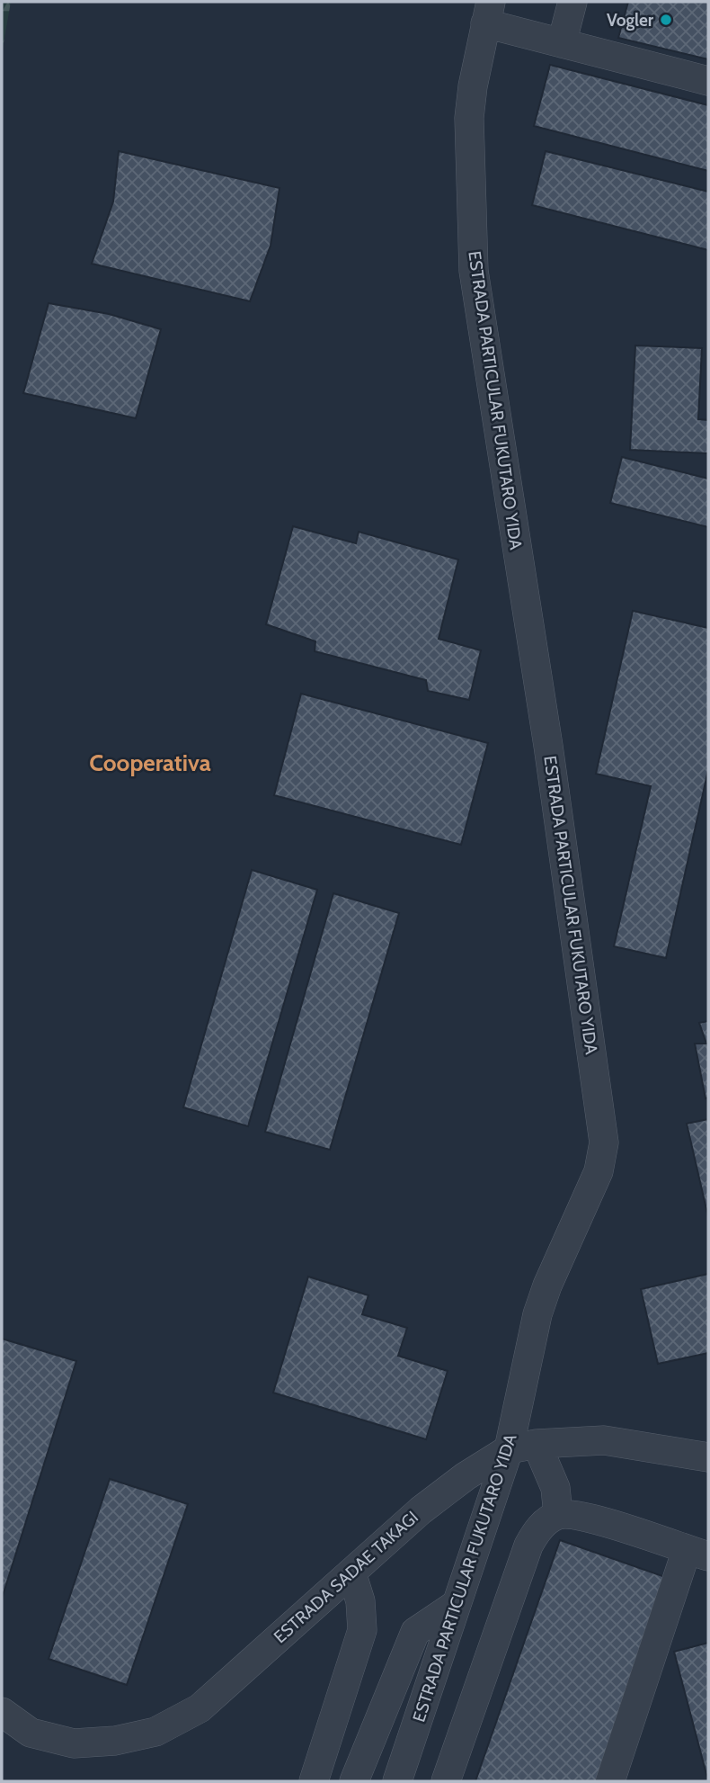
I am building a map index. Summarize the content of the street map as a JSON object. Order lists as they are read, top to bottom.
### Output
{
  "streets": {
    "street": ["ESTRADA PARTICULAR FUKUTARO YIDA", "ESTRADA SADAE TAKAGI"]
  },
  "crossings": [
    ["ESTRADA PARTICULAR FUKUTARO YIDA", "ESTRADA SADAE TAKAGI"]
  ],
  "districts": ["Cooperativa"],
  "places": ["Vogler"]
}
